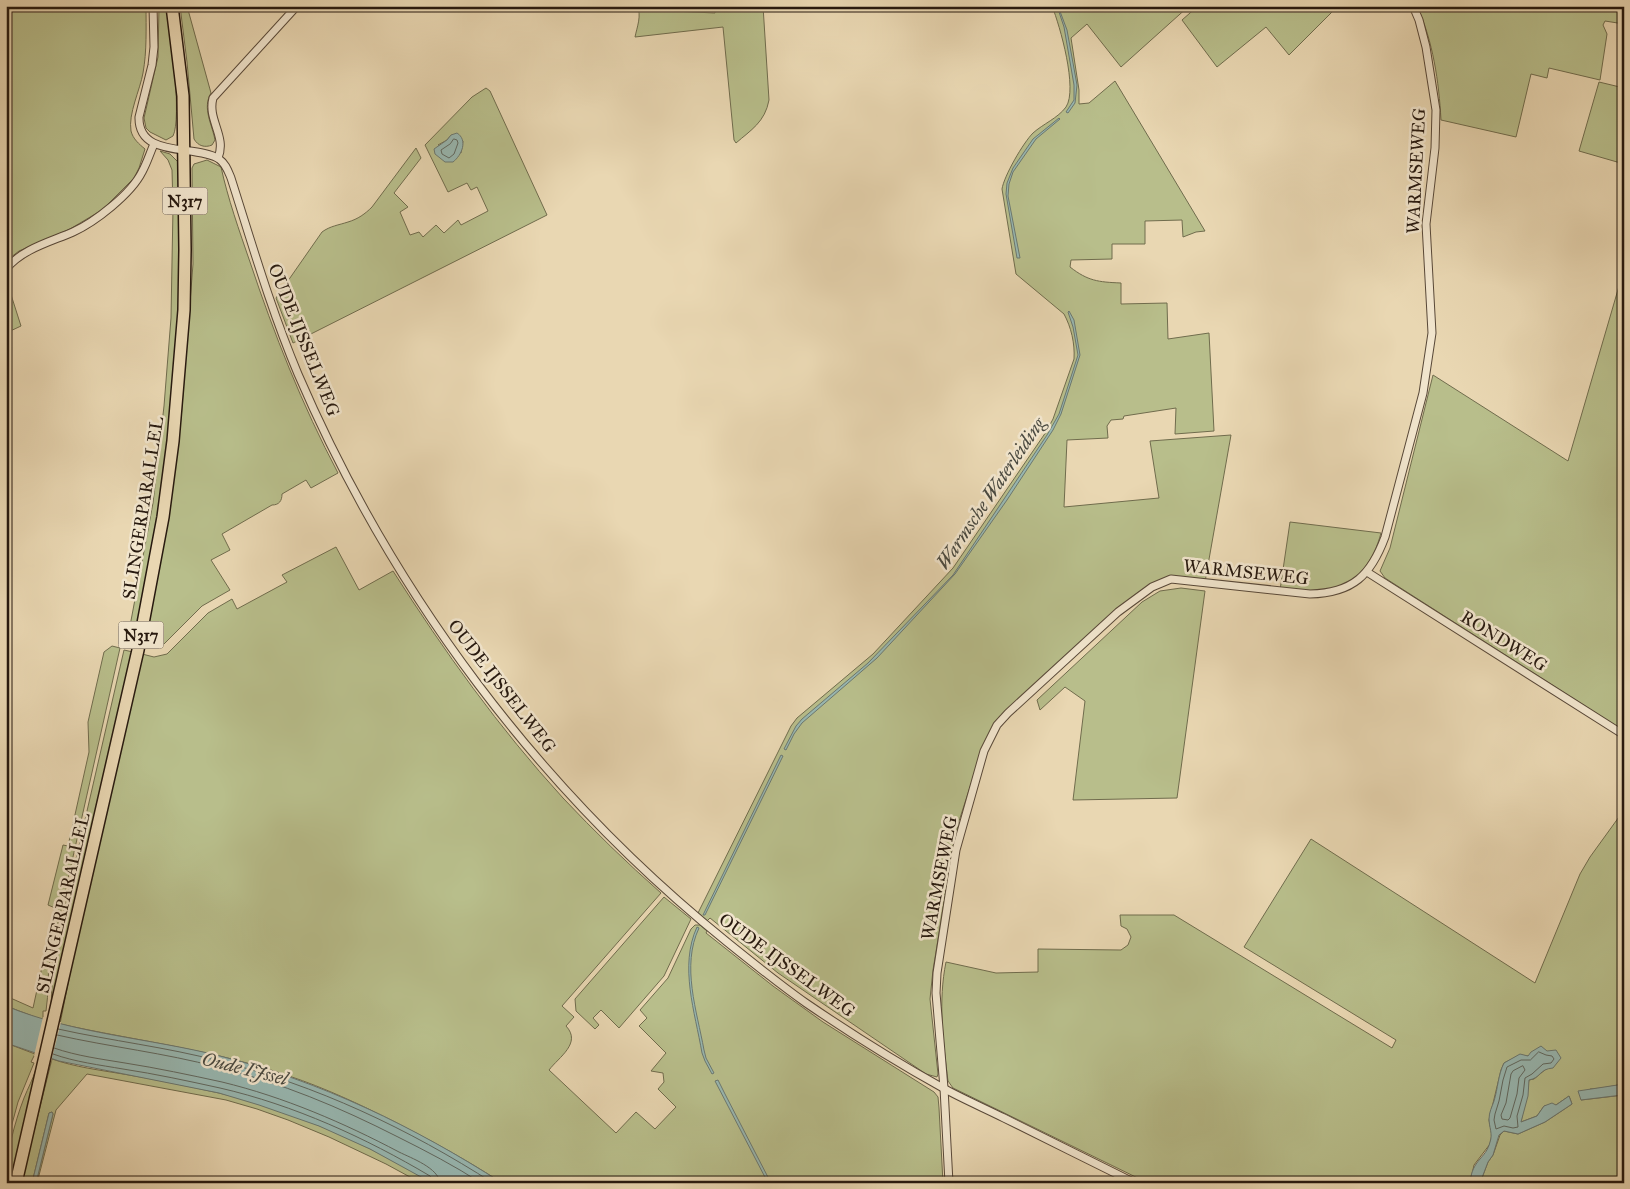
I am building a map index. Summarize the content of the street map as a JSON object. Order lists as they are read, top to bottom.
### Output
{
  "streets": {
    "main road": ["N317", "SLINGERPARALLEL"],
    "street": ["WARMSEWEG", "OUDE IJSSELWEG", "RONDWEG"]
  },
  "crossings": [
    ["WARMSEWEG", "OUDE IJSSELWEG"],
    ["WARMSEWEG", "RONDWEG"]
  ],
  "water": ["Warmsche Waterleiding", "Oude IJssel"]
}
